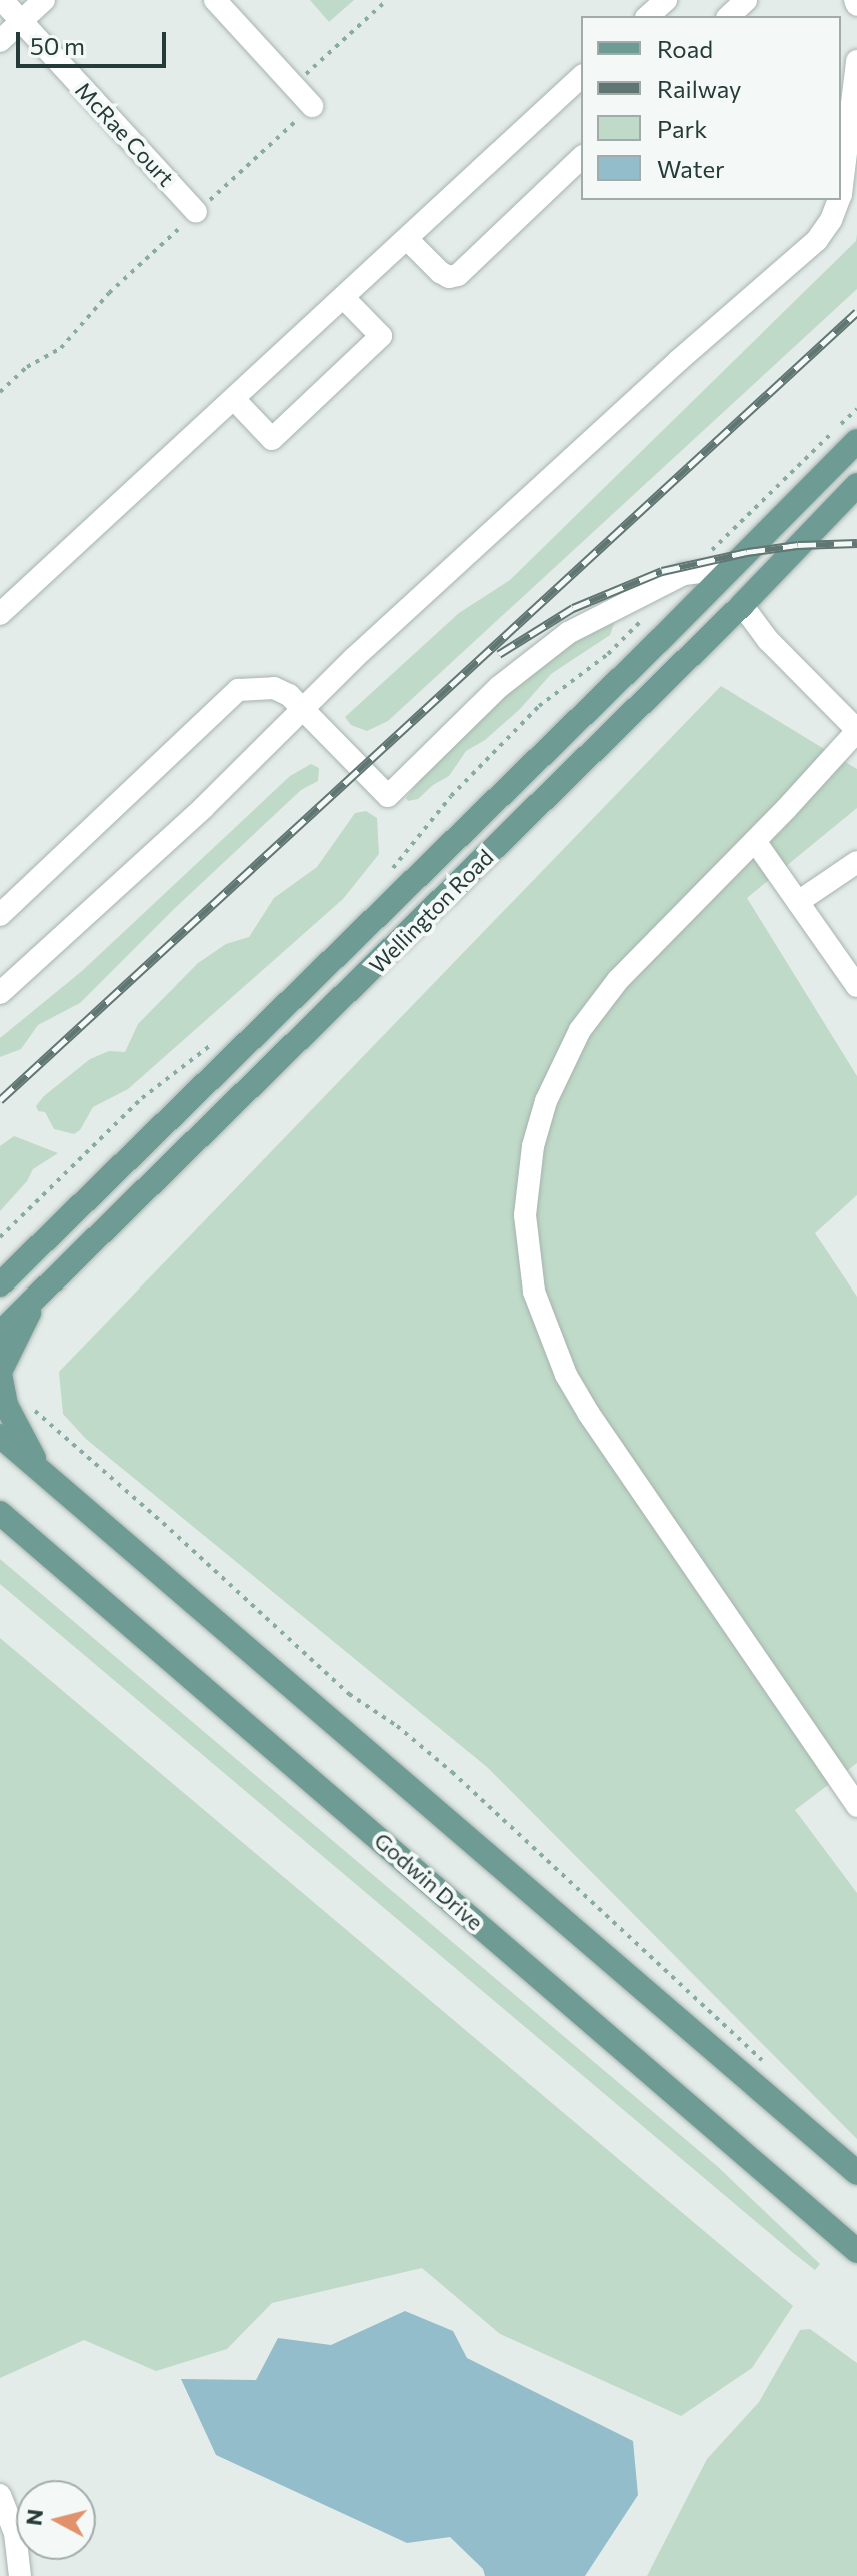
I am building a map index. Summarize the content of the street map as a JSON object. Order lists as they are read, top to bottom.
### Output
{
  "streets": {
    "main road": ["Wellington Road", "Godwin Drive"],
    "street": ["McRae Court"]
  },
  "legend": [
    "Road",
    "Railway",
    "Park",
    "Water"
  ],
  "scale_bar": "50 m",
  "north": "left"
}
